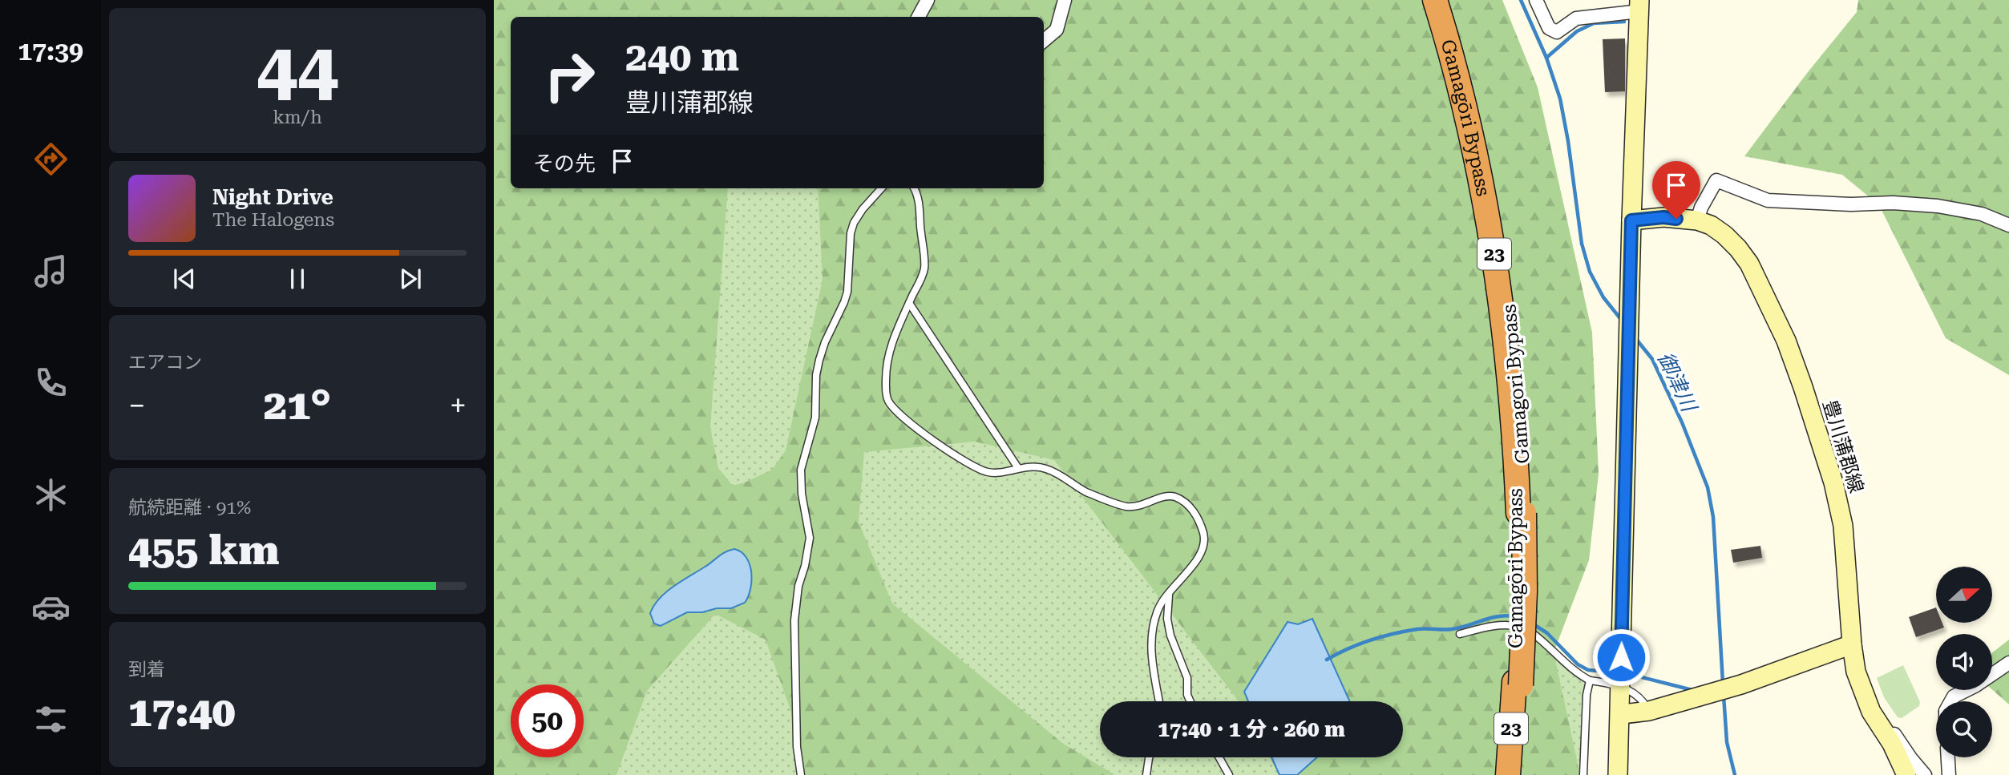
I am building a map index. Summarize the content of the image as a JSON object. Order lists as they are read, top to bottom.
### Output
{
  "streets": {
    "highway": ["Gamagōri Bypass", "23", "Gamagori Bypass"],
    "main road": ["豊川蒲郡線"]
  },
  "crossings": [
    ["Gamagōri Bypass", "23"],
    ["Gamagōri Bypass", "Gamagori Bypass"]
  ],
  "water": ["御津川"],
  "north": "right",
  "page": {
    "tabs": "17:39",
    "tile": [
      ["44", "km/h"],
      "エアコン",
      ["航続距離 · 91%", "455 km"],
      ["到着", "17:40"]
    ],
    "turn": ["240 m", "豊川蒲郡線"],
    "then": "その先",
    "song": ["Night Drive", "The Halogens"],
    "heat": ["−", "21°", "+"],
    "limit": "50",
    "trip": "17:40 · 1 分 · 260 m"
  }
}
